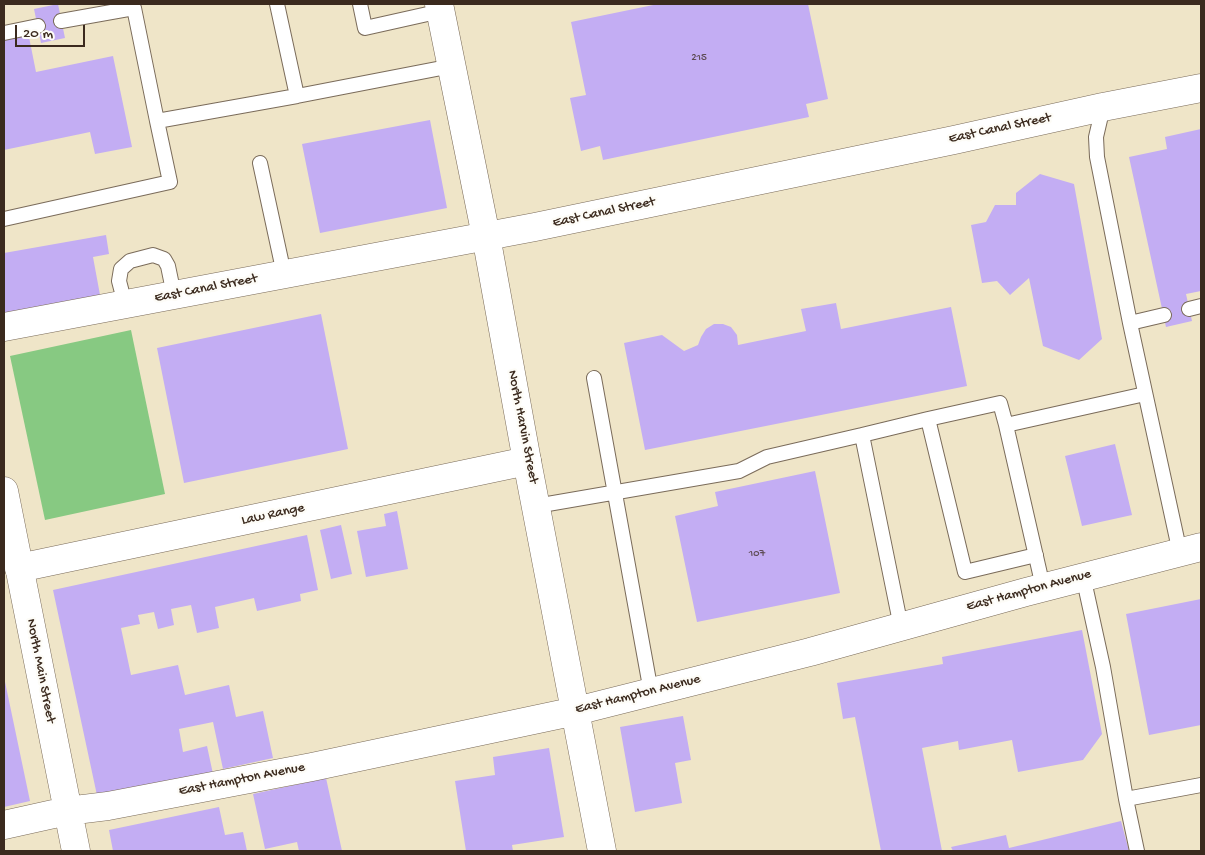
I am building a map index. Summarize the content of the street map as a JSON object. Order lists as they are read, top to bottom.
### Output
{
  "streets": {
    "street": [
      "East Canal Street",
      "North Harvin Street",
      "Law Range",
      "East Hampton Avenue",
      "North Main Street"
    ]
  },
  "crossings": [
    ["East Canal Street", "North Harvin Street"],
    ["North Harvin Street", "Law Range"],
    ["North Harvin Street", "East Hampton Avenue"],
    ["Law Range", "North Main Street"],
    ["East Hampton Avenue", "North Main Street"]
  ],
  "house_numbers": ["215", "107"],
  "scale_bar": "20 m"
}
